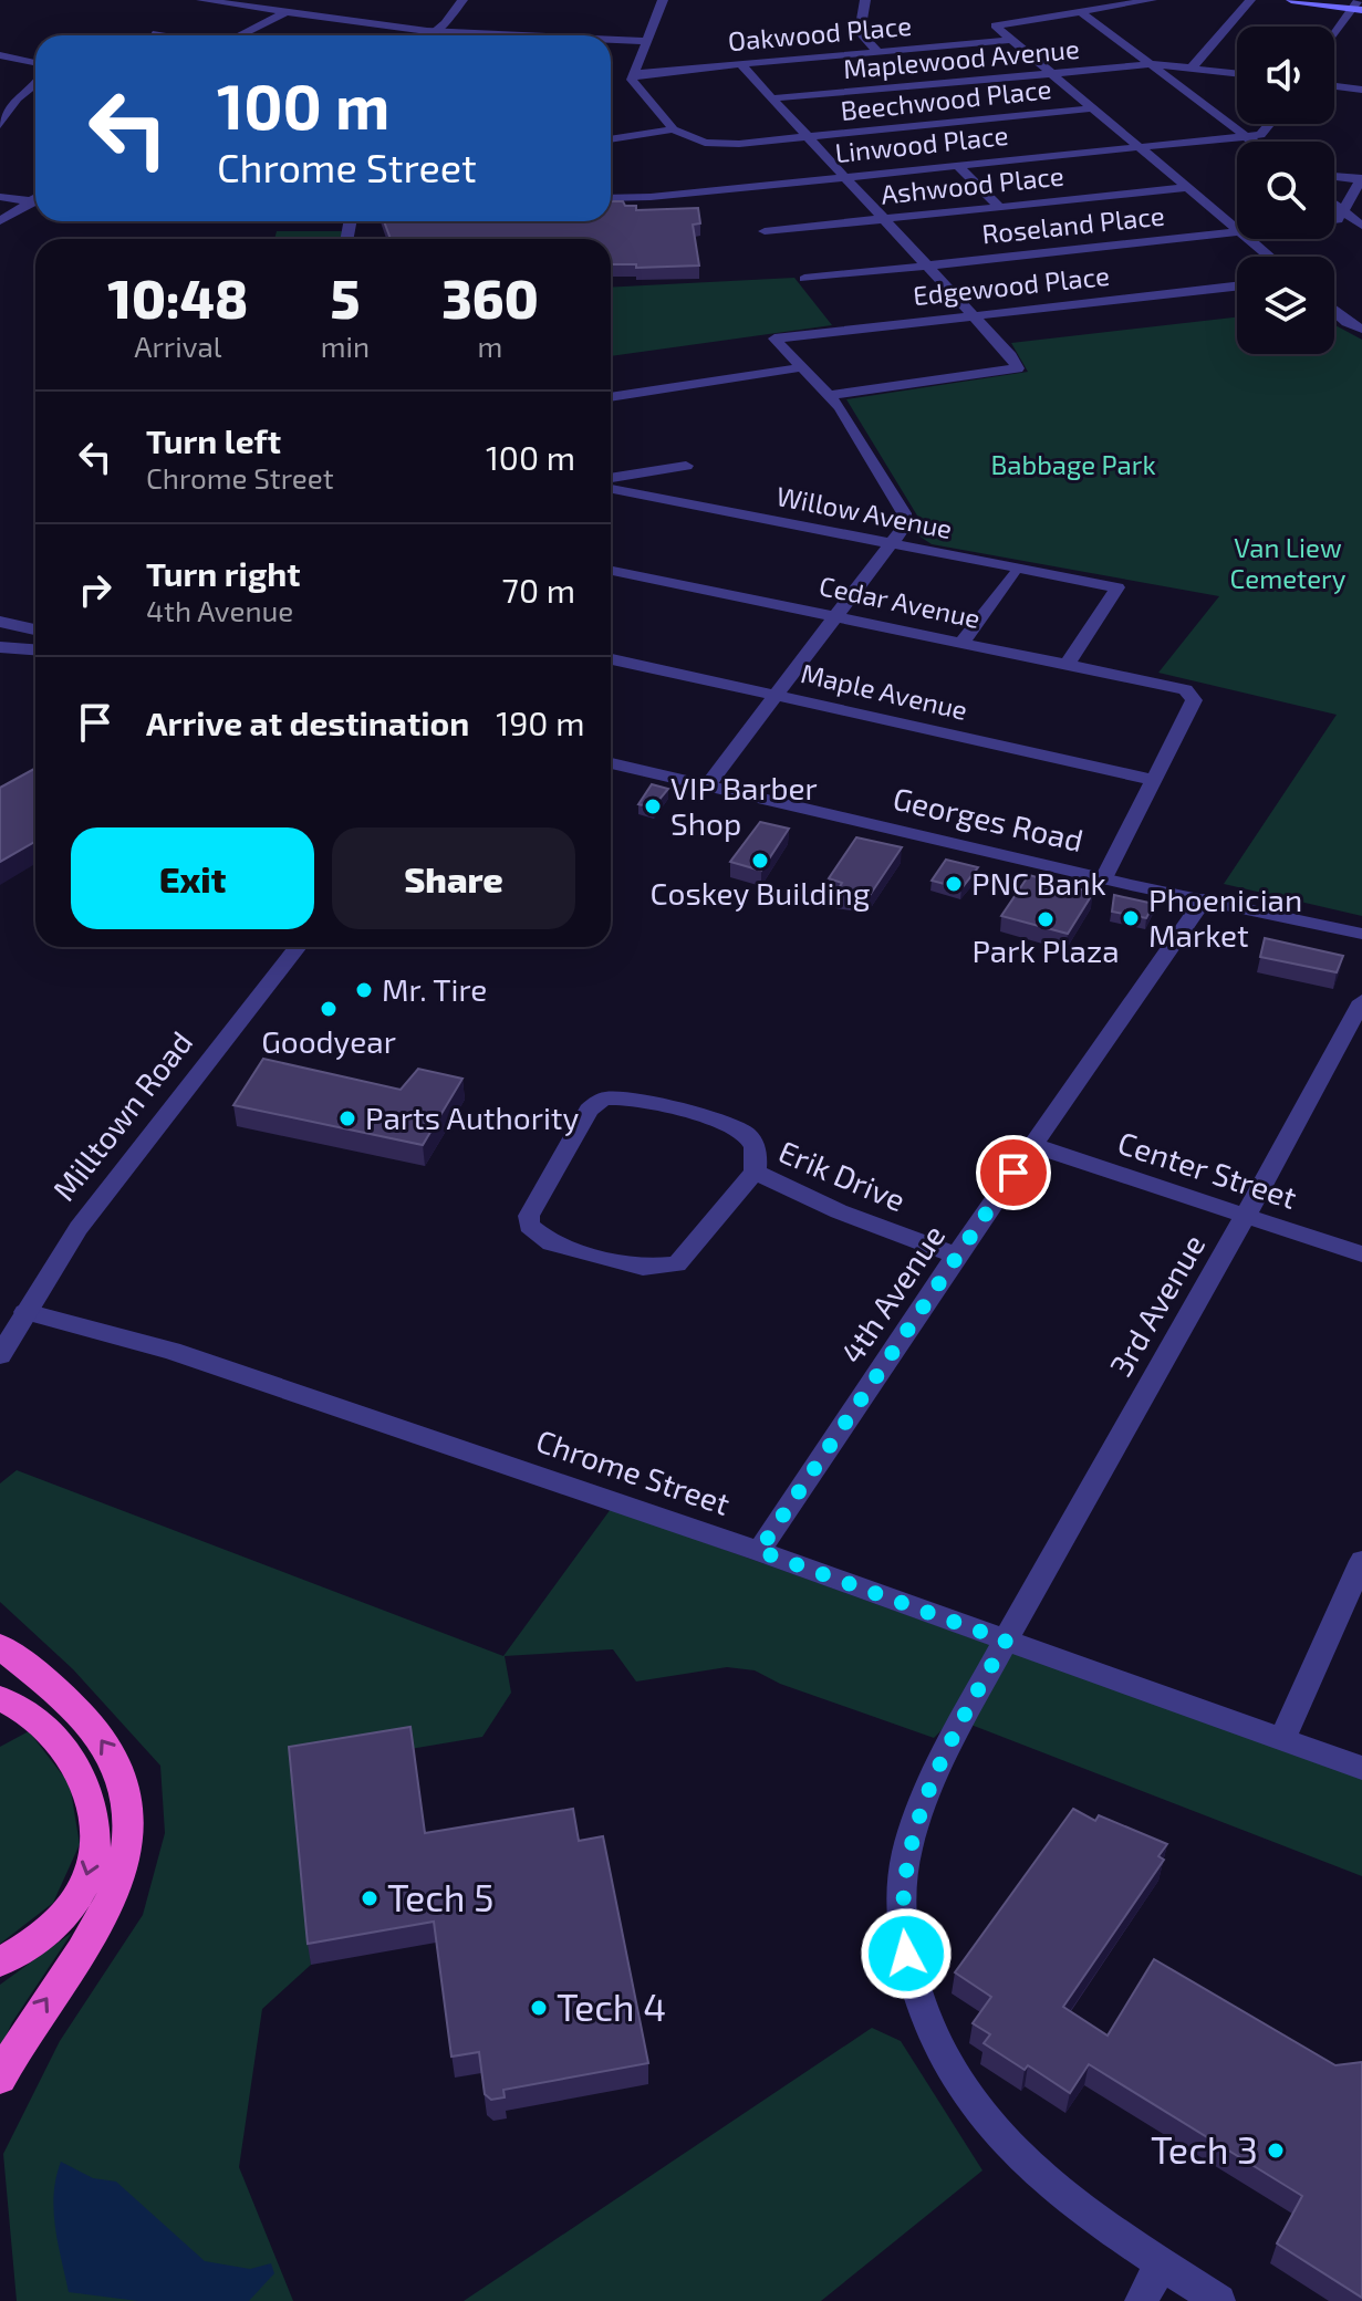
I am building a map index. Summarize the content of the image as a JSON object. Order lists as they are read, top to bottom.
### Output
{
  "streets": {
    "street": [
      "Oakwood Place",
      "Maplewood Avenue",
      "Beechwood Place",
      "Linwood Place",
      "Ashwood Place",
      "Roseland Place",
      "Edgewood Place",
      "Willow Avenue",
      "Cedar Avenue",
      "Maple Avenue",
      "Georges Road",
      "Milltown Road",
      "Center Street",
      "Erik Drive",
      "4th Avenue",
      "3rd Avenue",
      "Chrome Street"
    ]
  },
  "crossings": [
    ["Willow Avenue", "Cedar Avenue"],
    ["Cedar Avenue", "Maple Avenue"],
    ["Georges Road", "4th Avenue"],
    ["Milltown Road", "Chrome Street"],
    ["Center Street", "4th Avenue"],
    ["Center Street", "3rd Avenue"],
    ["Erik Drive", "4th Avenue"],
    ["4th Avenue", "Chrome Street"],
    ["3rd Avenue", "Chrome Street"]
  ],
  "parks": ["Babbage Park", "Van Liew Cemetery"],
  "places": [
    "VIP Barber Shop",
    "Coskey Building",
    "PNC Bank",
    "Phoenician Market",
    "Park Plaza",
    "Mr. Tire",
    "Goodyear",
    "Parts Authority",
    "Tech 5",
    "Tech 4",
    "Tech 3"
  ],
  "page": {
    "turn": ["100 m", "Chrome Street"],
    "eta": [
      "10:48",
      "Arrival",
      "5",
      "min",
      "360",
      "m"
    ],
    "list": [
      {
        "name": "Turn left",
        "note": "Chrome Street",
        "value": "100 m"
      },
      {
        "name": "Turn right",
        "note": "4th Avenue",
        "value": "70 m"
      },
      {
        "name": "Arrive at destination",
        "value": "190 m"
      }
    ],
    "buttons": ["Exit", "Share"]
  }
}
